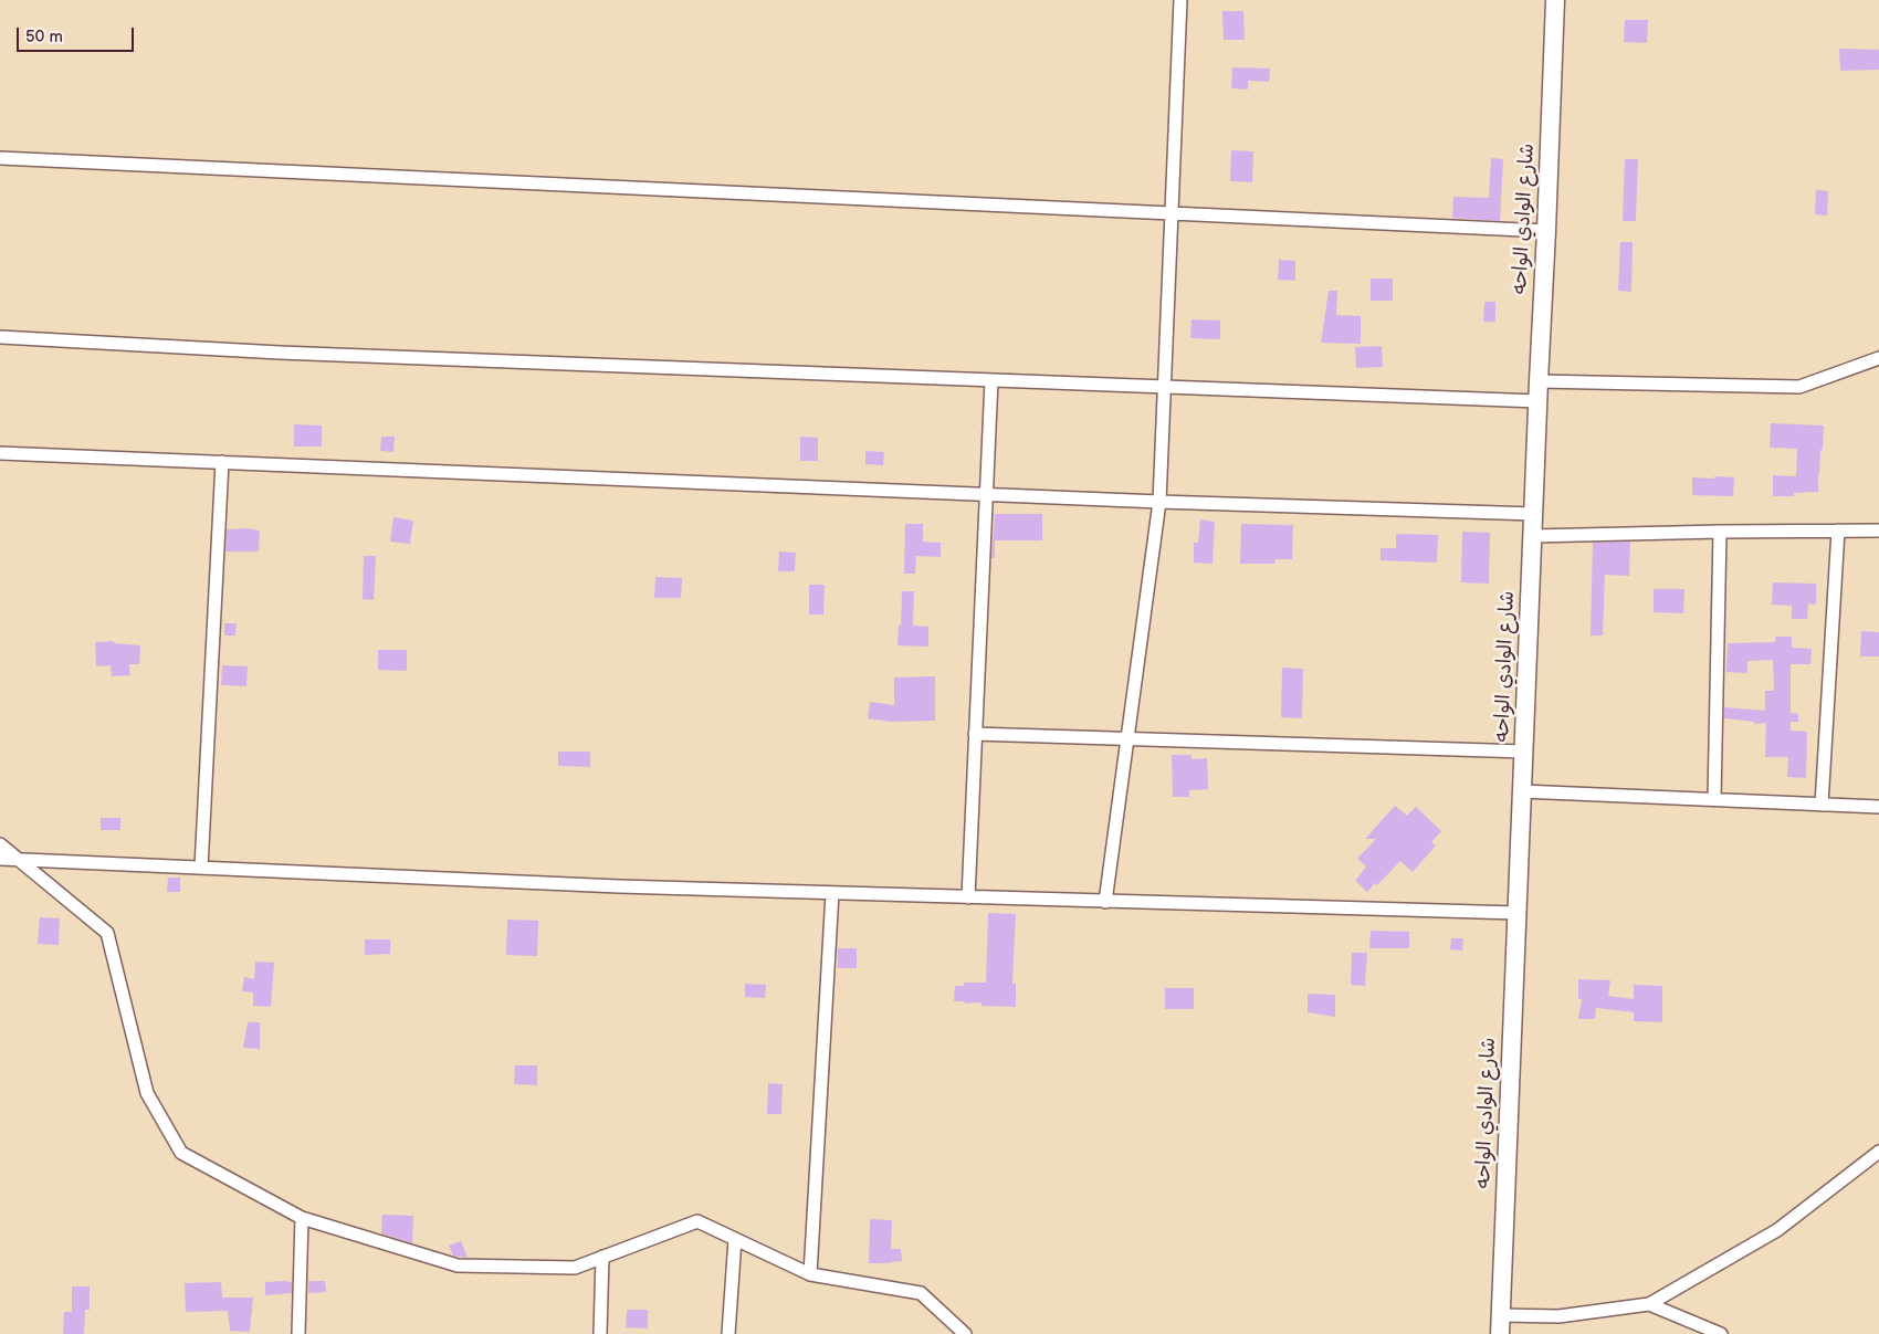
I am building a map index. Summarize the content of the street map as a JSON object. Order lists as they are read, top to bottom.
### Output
{
  "streets": {
    "main road": ["شارع الوادي الواحه"]
  },
  "scale_bar": "50 m"
}
